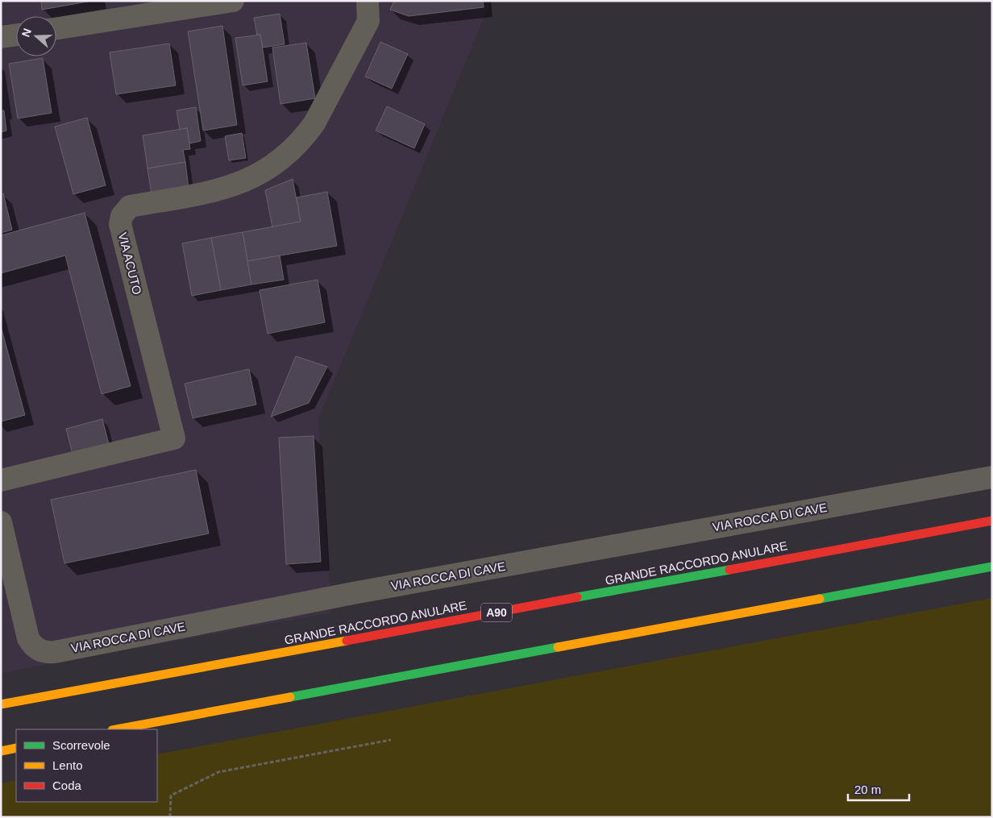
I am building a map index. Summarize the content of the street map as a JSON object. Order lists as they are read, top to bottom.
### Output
{
  "streets": {
    "highway": ["GRANDE RACCORDO ANULARE", "A90"],
    "street": ["VIA ACUTO", "VIA ROCCA DI CAVE"]
  },
  "legend": ["Scorrevole", "Lento", "Coda"],
  "scale_bar": "20 m",
  "north": "left"
}
